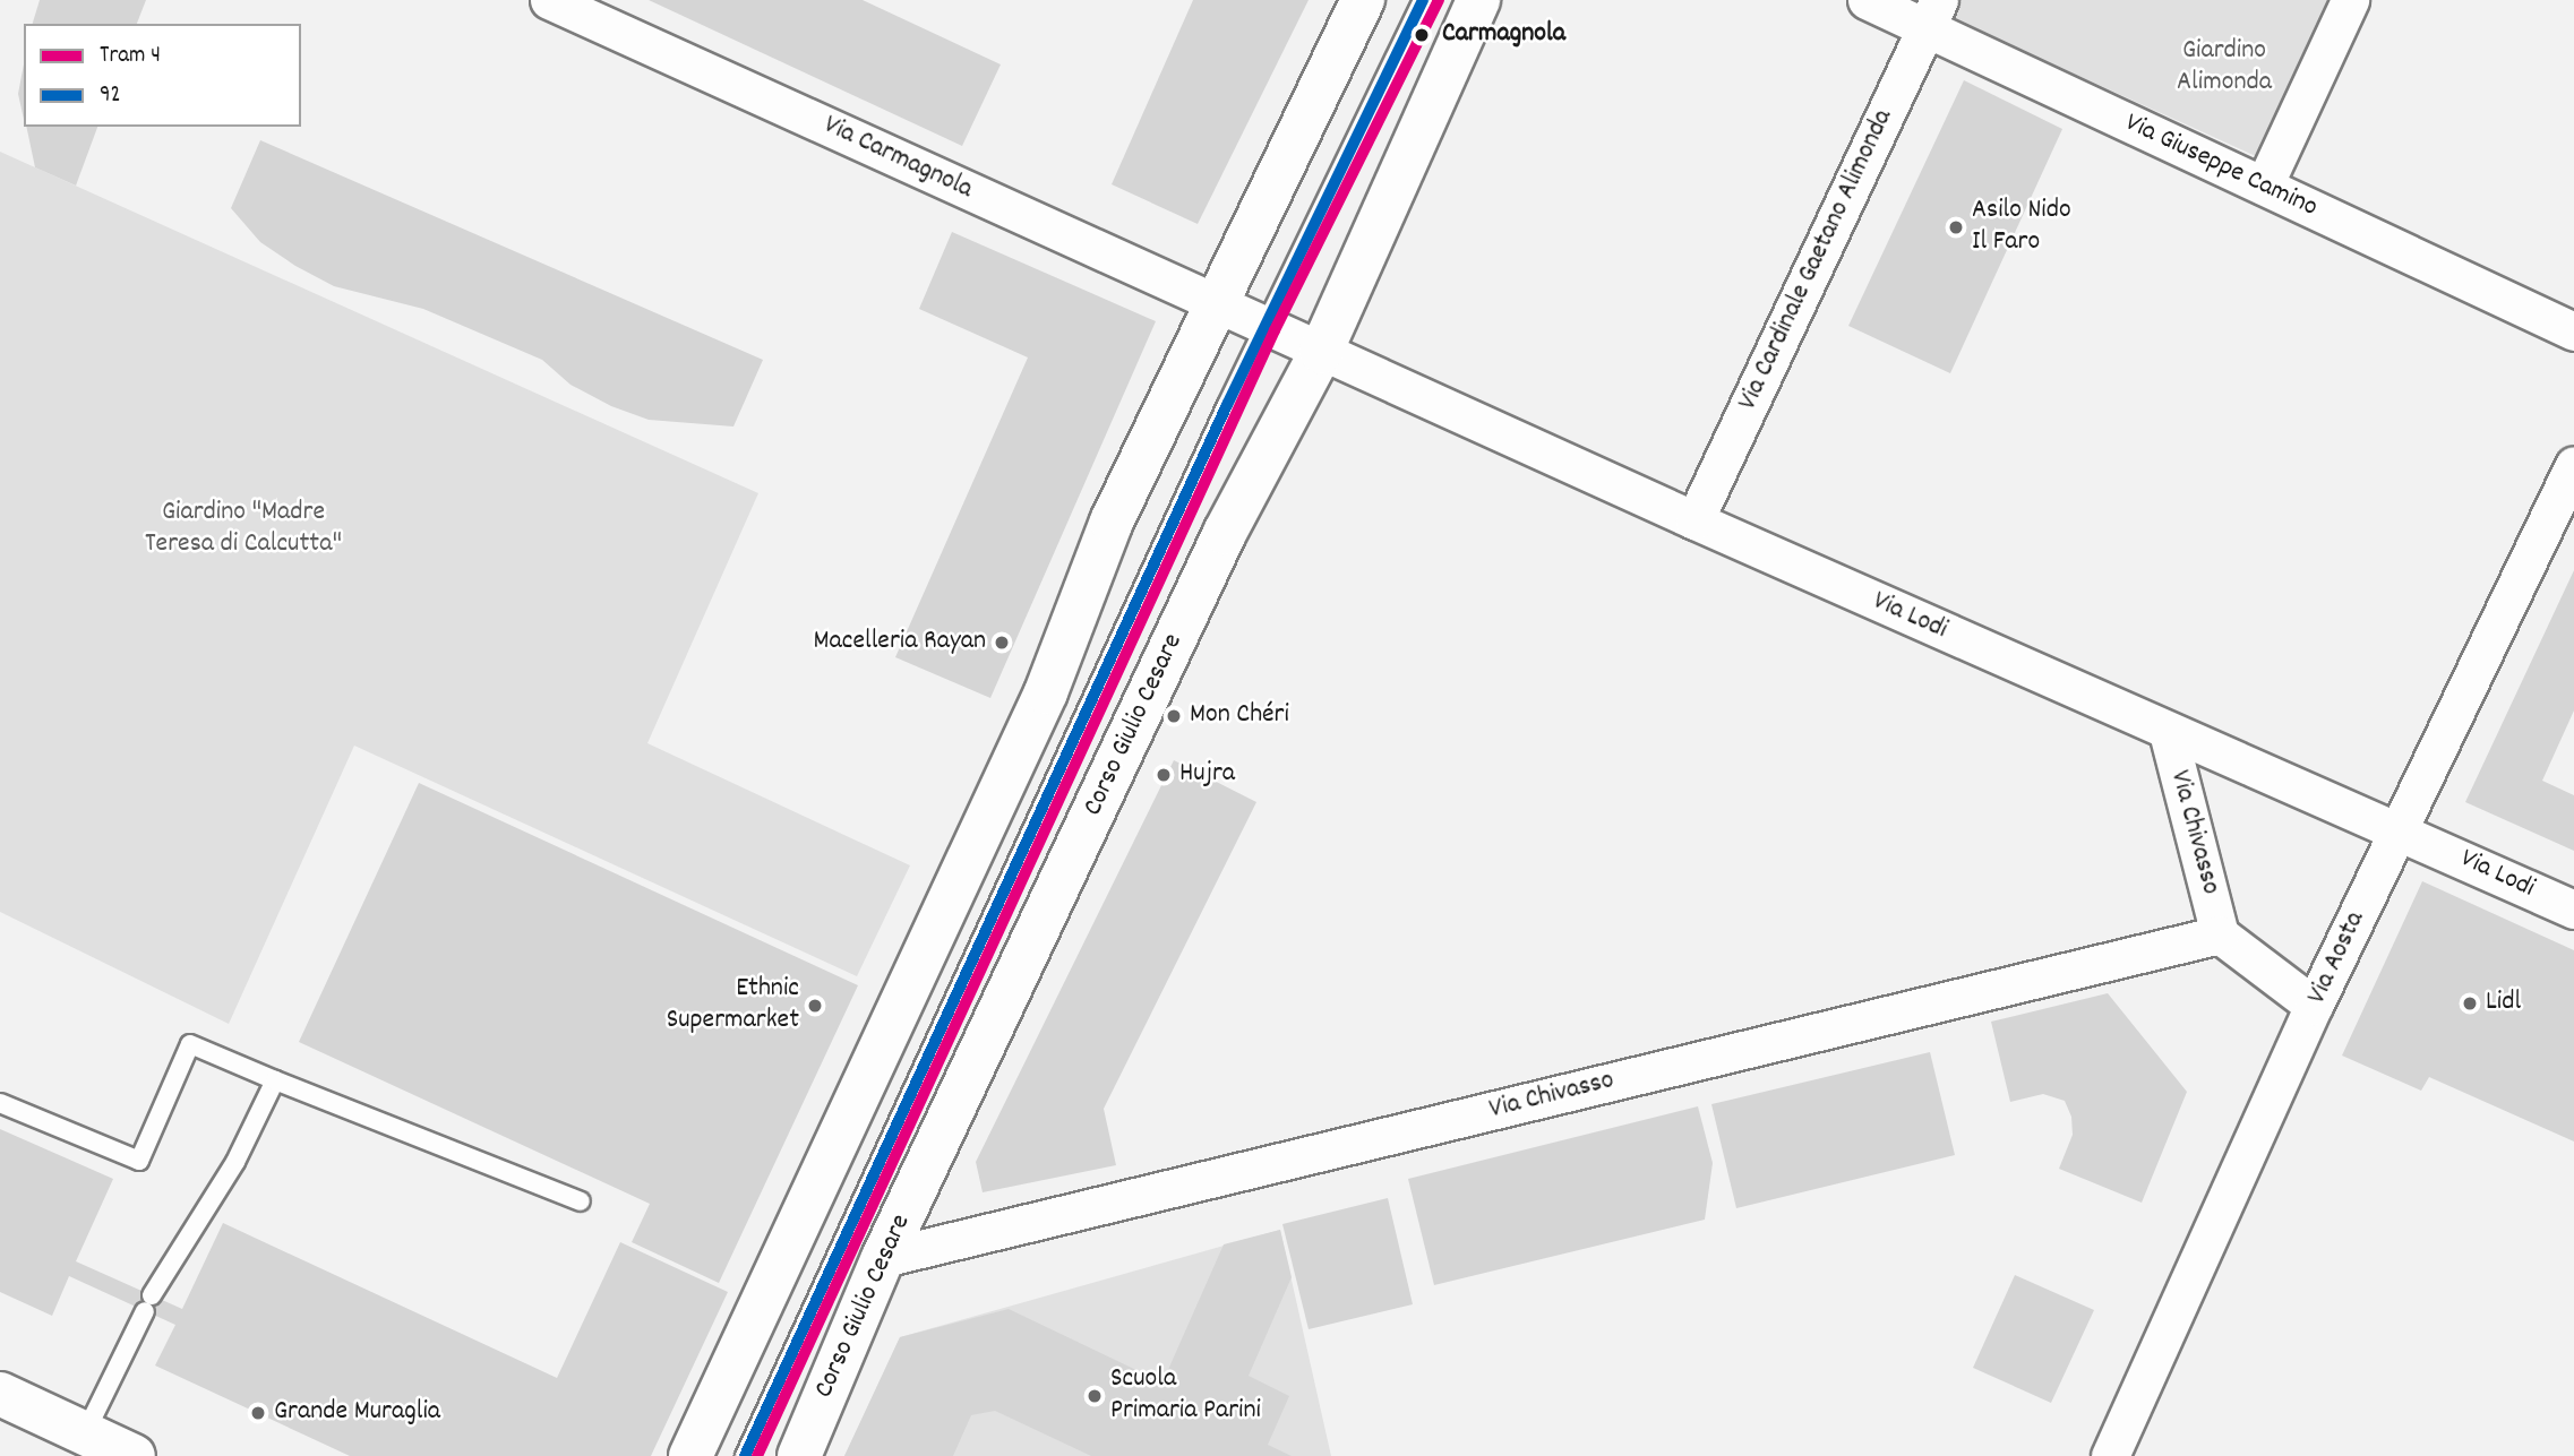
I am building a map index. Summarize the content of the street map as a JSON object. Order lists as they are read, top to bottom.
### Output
{
  "streets": {
    "street": [
      "Via Carmagnola",
      "Via Giuseppe Camino",
      "Via Cardinale Gaetano Alimonda",
      "Via Lodi",
      "Corso Giulio Cesare",
      "Via Chivasso",
      "Via Aosta"
    ]
  },
  "crossings": [
    ["Via Carmagnola", "Via Lodi"],
    ["Via Carmagnola", "Corso Giulio Cesare"],
    ["Via Giuseppe Camino", "Via Cardinale Gaetano Alimonda"],
    ["Via Cardinale Gaetano Alimonda", "Via Lodi"],
    ["Via Lodi", "Corso Giulio Cesare"],
    ["Via Lodi", "Via Chivasso"],
    ["Via Lodi", "Via Aosta"],
    ["Corso Giulio Cesare", "Via Chivasso"],
    ["Via Chivasso", "Via Aosta"]
  ],
  "parks": ["Giardino Alimonda", "Giardino \"Madre Teresa di Calcutta\""],
  "places": [
    "Carmagnola",
    "Asilo Nido Il Faro",
    "Macelleria Rayan",
    "Mon Chéri",
    "Hujra",
    "Lidl",
    "Ethnic Supermarket",
    "Scuola Primaria Parini",
    "Grande Muraglia"
  ],
  "lines": ["tram line 4", "transit line 92"],
  "legend": ["Tram 4", "92"]
}
